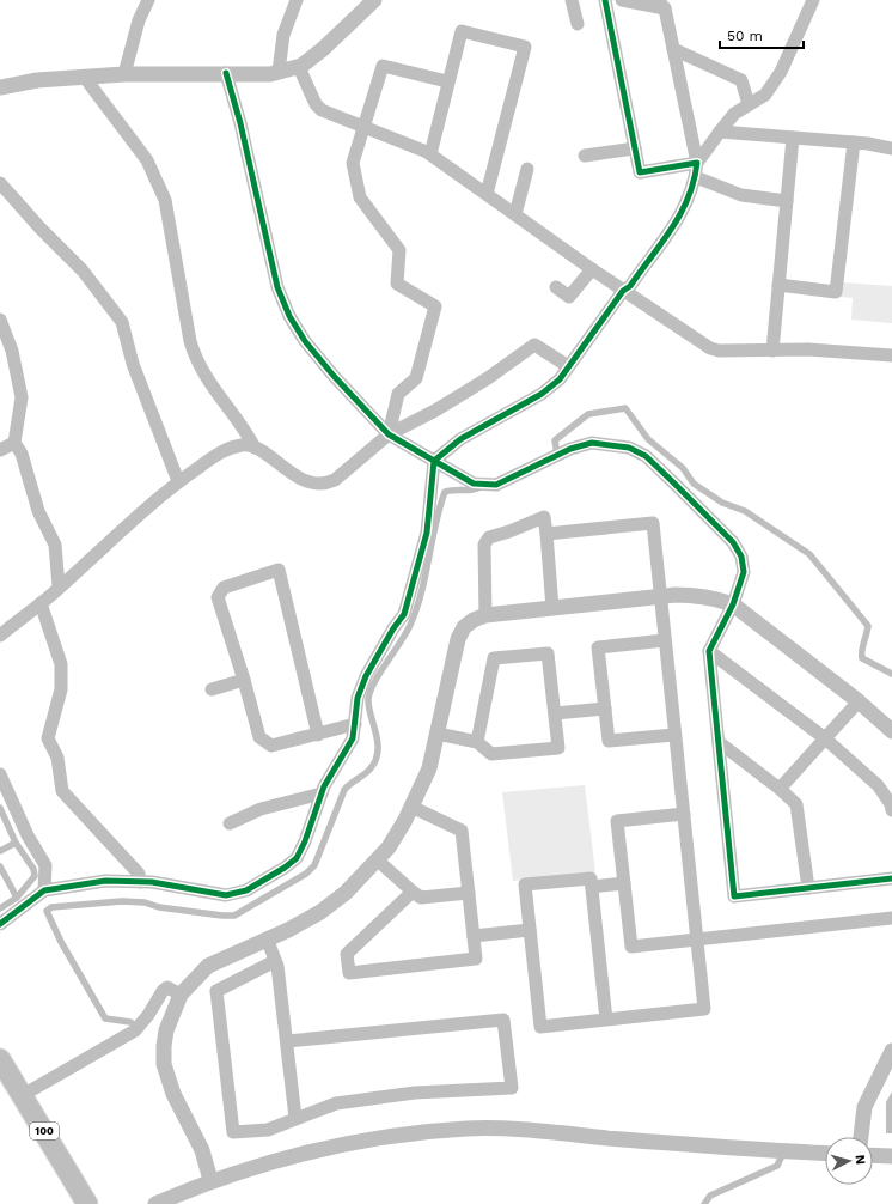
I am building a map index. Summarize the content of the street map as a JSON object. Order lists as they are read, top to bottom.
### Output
{
  "streets": {
    "main road": ["100"]
  },
  "scale_bar": "50 m",
  "north": "right"
}
